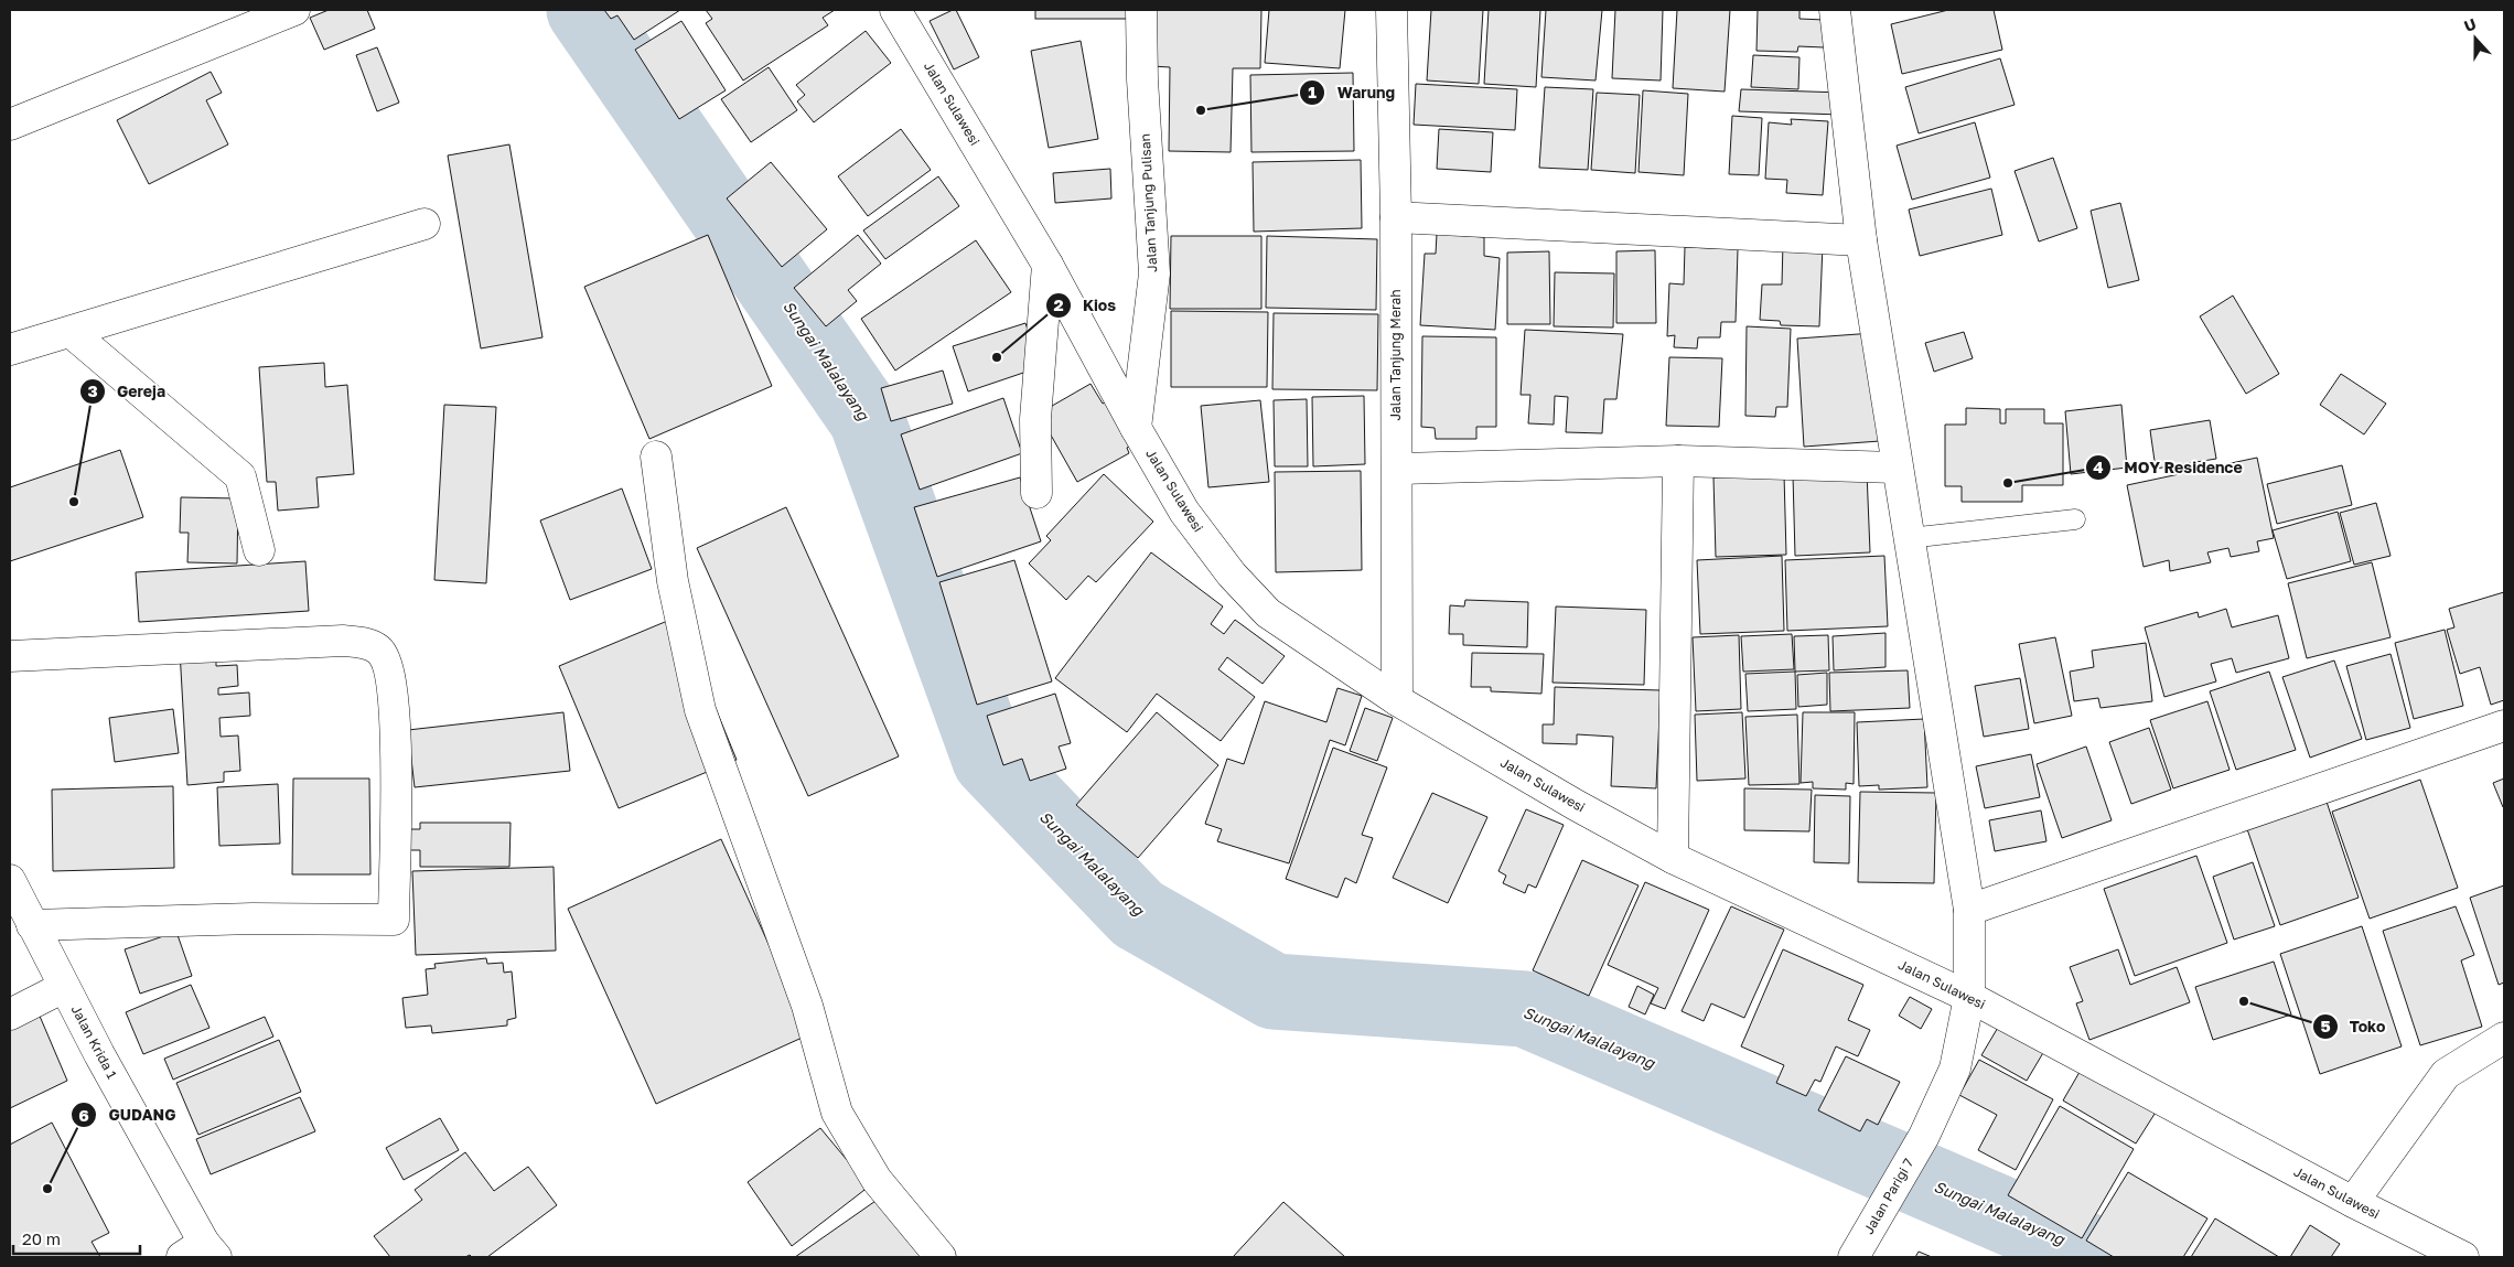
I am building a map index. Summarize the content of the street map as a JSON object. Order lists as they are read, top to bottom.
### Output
{
  "streets": {
    "street": [
      "Jalan Sulawesi",
      "Jalan Tanjung Pulisan",
      "Jalan Tanjung Merah",
      "Jalan Krida 1",
      "Jalan Parigi 7"
    ]
  },
  "crossings": [
    ["Jalan Sulawesi", "Jalan Tanjung Pulisan"],
    ["Jalan Sulawesi", "Jalan Tanjung Merah"],
    ["Jalan Sulawesi", "Jalan Parigi 7"]
  ],
  "water": ["Sungai Malalayang"],
  "places": [
    "Warung",
    "Kios",
    "MOY Residence",
    "Gereja",
    "Toko",
    "GUDANG"
  ],
  "scale_bar": "20 m",
  "north": "top"
}
